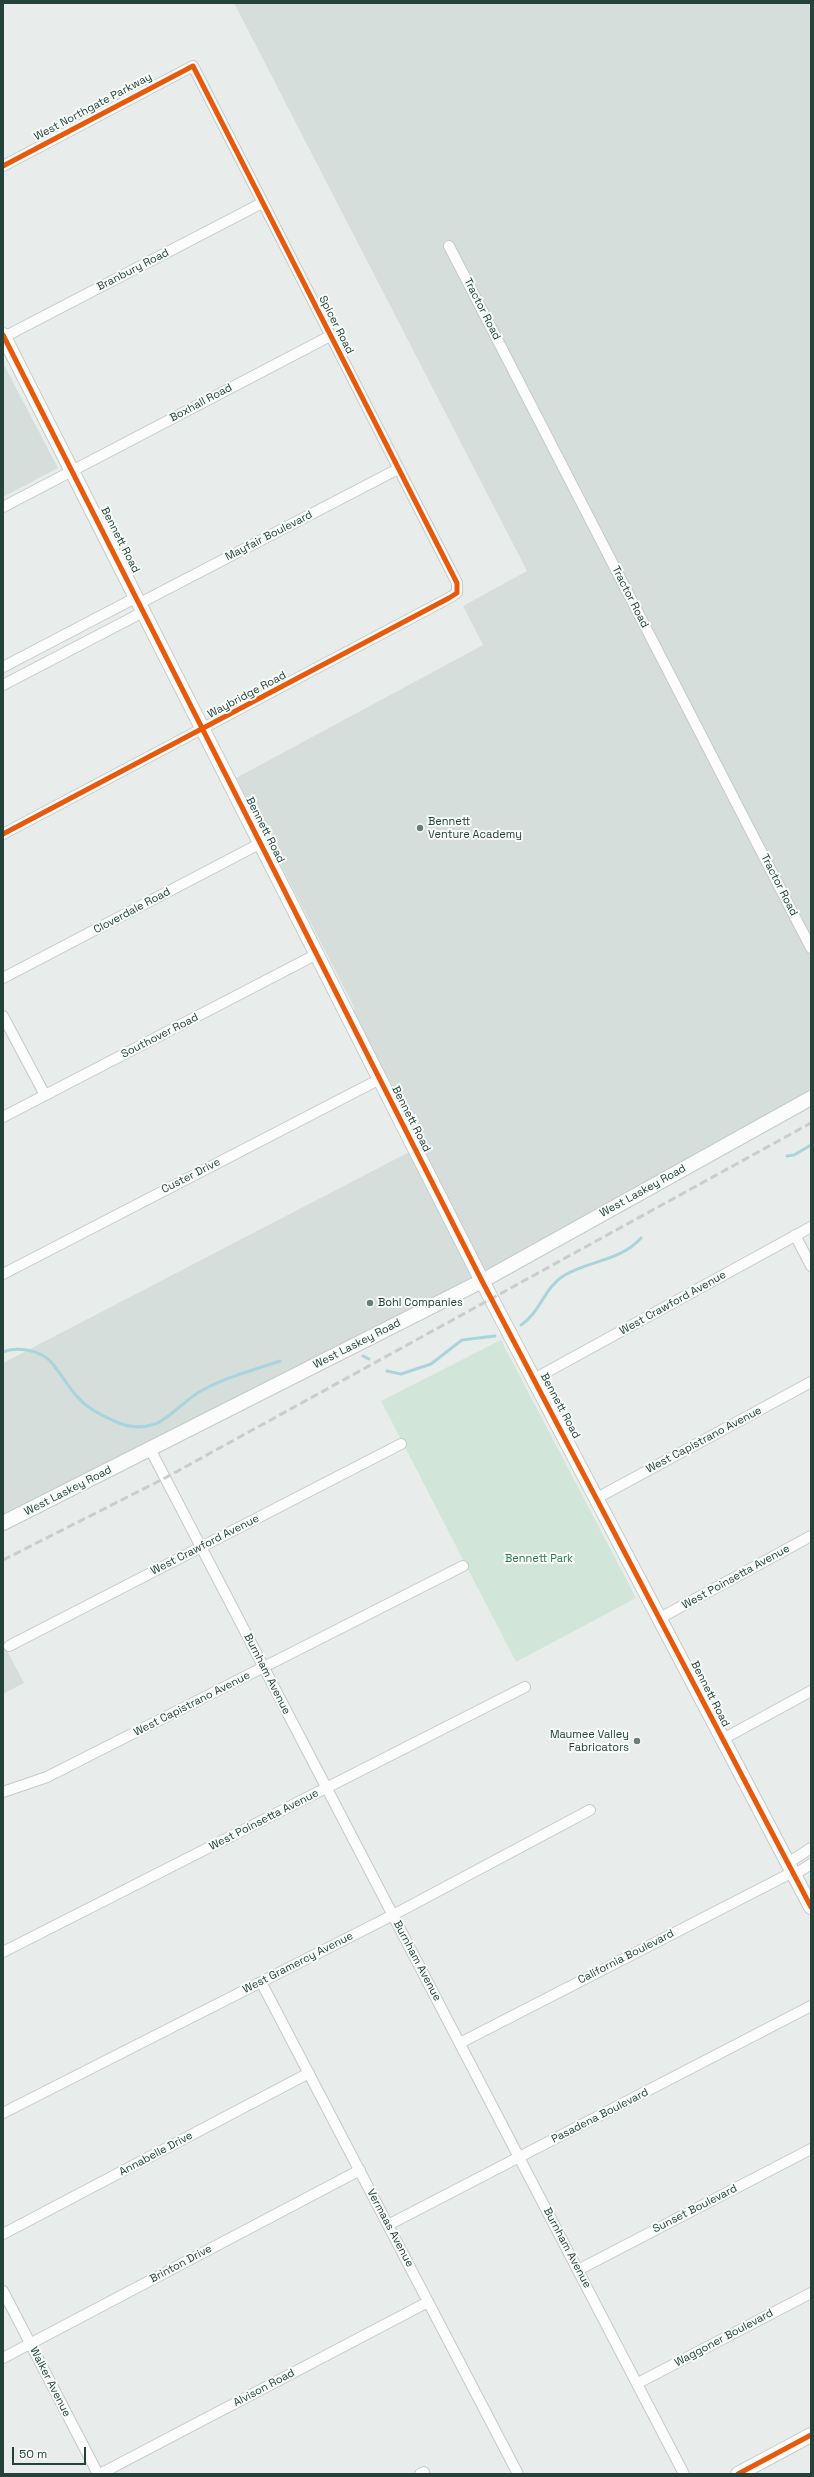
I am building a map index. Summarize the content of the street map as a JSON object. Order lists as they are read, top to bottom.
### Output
{
  "streets": {
    "street": [
      "West Northgate Parkway",
      "Branbury Road",
      "Tractor Road",
      "Spicer Road",
      "Boxhall Road",
      "Mayfair Boulevard",
      "Bennett Road",
      "Waybridge Road",
      "Cloverdale Road",
      "Southover Road",
      "Custer Drive",
      "West Laskey Road",
      "West Crawford Avenue",
      "West Capistrano Avenue",
      "West Poinsetta Avenue",
      "Burnham Avenue",
      "California Boulevard",
      "West Gramercy Avenue",
      "Pasadena Boulevard",
      "Annabelle Drive",
      "Sunset Boulevard",
      "Vermaas Avenue",
      "Brinton Drive",
      "Waggoner Boulevard",
      "Walker Avenue",
      "Alvison Road"
    ]
  },
  "crossings": [
    ["West Northgate Parkway", "Spicer Road"],
    ["Branbury Road", "Spicer Road"],
    ["Branbury Road", "Bennett Road"],
    ["Spicer Road", "Boxhall Road"],
    ["Spicer Road", "Mayfair Boulevard"],
    ["Spicer Road", "Waybridge Road"],
    ["Boxhall Road", "Bennett Road"],
    ["Mayfair Boulevard", "Bennett Road"],
    ["Bennett Road", "Waybridge Road"],
    ["Bennett Road", "Cloverdale Road"],
    ["Bennett Road", "Southover Road"],
    ["Bennett Road", "Custer Drive"],
    ["Bennett Road", "West Laskey Road"],
    ["Bennett Road", "West Crawford Avenue"],
    ["Bennett Road", "West Capistrano Avenue"],
    ["Bennett Road", "West Poinsetta Avenue"],
    ["Bennett Road", "California Boulevard"],
    ["West Laskey Road", "Burnham Avenue"],
    ["West Crawford Avenue", "Burnham Avenue"],
    ["West Capistrano Avenue", "Burnham Avenue"],
    ["West Poinsetta Avenue", "Burnham Avenue"],
    ["Burnham Avenue", "California Boulevard"],
    ["Burnham Avenue", "West Gramercy Avenue"],
    ["Burnham Avenue", "Pasadena Boulevard"],
    ["Burnham Avenue", "Sunset Boulevard"],
    ["Burnham Avenue", "Waggoner Boulevard"],
    ["West Gramercy Avenue", "Vermaas Avenue"],
    ["Pasadena Boulevard", "Vermaas Avenue"],
    ["Annabelle Drive", "Vermaas Avenue"],
    ["Vermaas Avenue", "Brinton Drive"],
    ["Vermaas Avenue", "Alvison Road"],
    ["Brinton Drive", "Walker Avenue"],
    ["Walker Avenue", "Alvison Road"]
  ],
  "parks": ["Bennett Park"],
  "places": ["Bennett Venture Academy", "Bohl Companies", "Maumee Valley Fabricators"],
  "scale_bar": "50 m"
}
